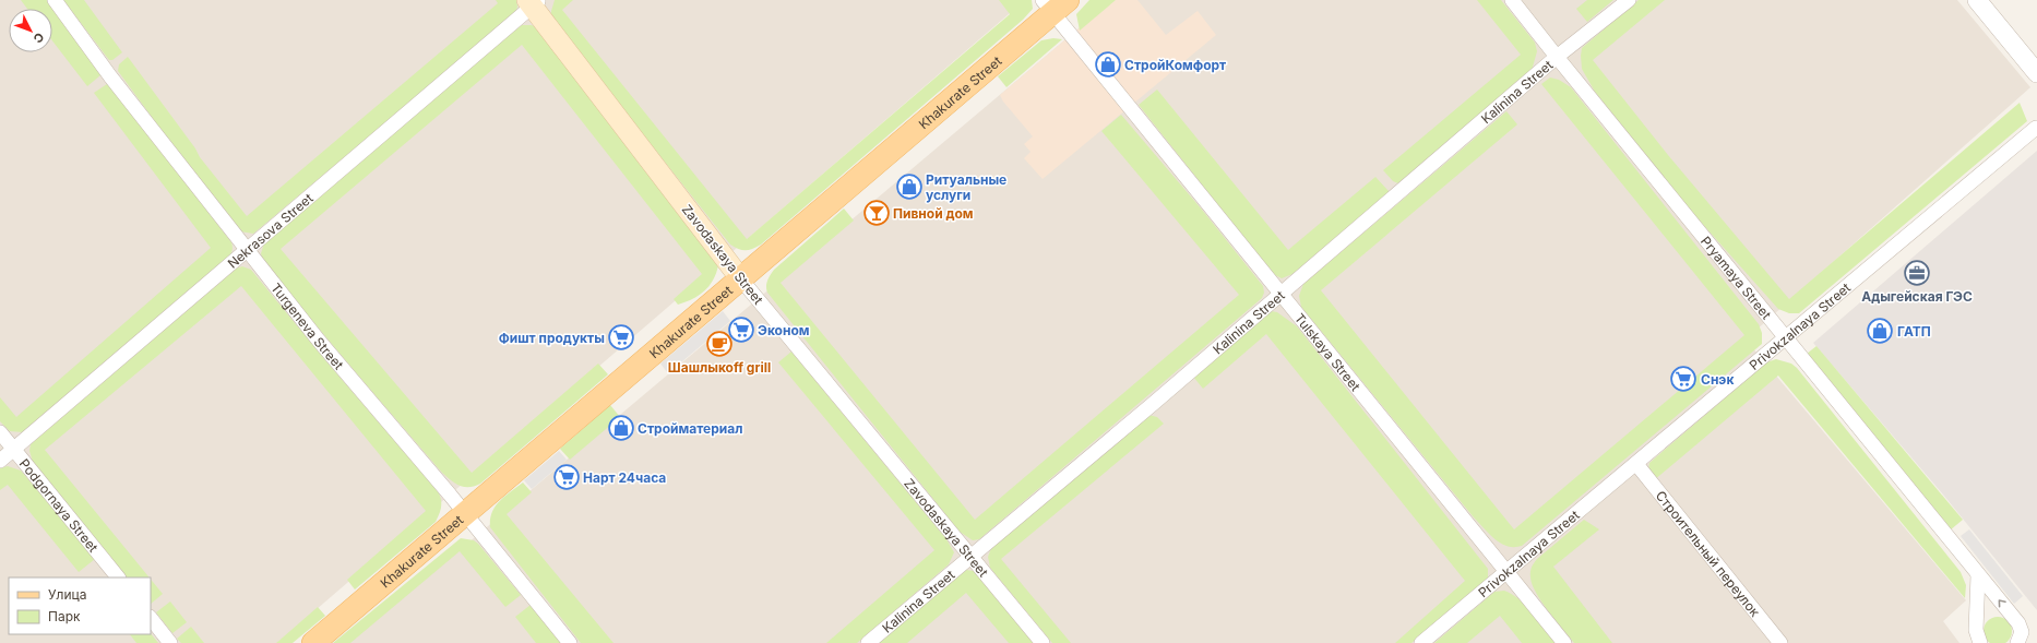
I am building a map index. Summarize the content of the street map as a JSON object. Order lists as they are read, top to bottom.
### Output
{
  "streets": {
    "main road": ["Khakurate Street", "Zavodaskaya Street"],
    "street": [
      "Kalinina Street",
      "Nekrasova Street",
      "Pryamaya Street",
      "Turgeneva Street",
      "Privokzalnaya Street",
      "Tulskaya Street",
      "Podgornaya Street",
      "Строительный переулок"
    ]
  },
  "crossings": [
    ["Khakurate Street", "Zavodaskaya Street"],
    ["Khakurate Street", "Turgeneva Street"],
    ["Khakurate Street", "Tulskaya Street"],
    ["Kalinina Street", "Zavodaskaya Street"],
    ["Kalinina Street", "Pryamaya Street"],
    ["Kalinina Street", "Tulskaya Street"],
    ["Nekrasova Street", "Zavodaskaya Street"],
    ["Nekrasova Street", "Turgeneva Street"],
    ["Nekrasova Street", "Podgornaya Street"],
    ["Pryamaya Street", "Privokzalnaya Street"],
    ["Privokzalnaya Street", "Tulskaya Street"],
    ["Privokzalnaya Street", "Строительный переулок"]
  ],
  "places": {
    "shop": [
      "СтройКомфорт",
      "Ритуальные услуги",
      "ГАТП",
      "Стройматериал"
    ],
    "bar": ["Пивной дом"],
    "office": ["Адыгейская ГЭС"],
    "supermarket": [
      "Эконом",
      "Фишт продукты",
      "Снэк",
      "Нарт 24часа"
    ],
    "cafe": ["Шашлыкоff grill"]
  },
  "legend": ["Улица", "Парк"],
  "north": "bottom right"
}
